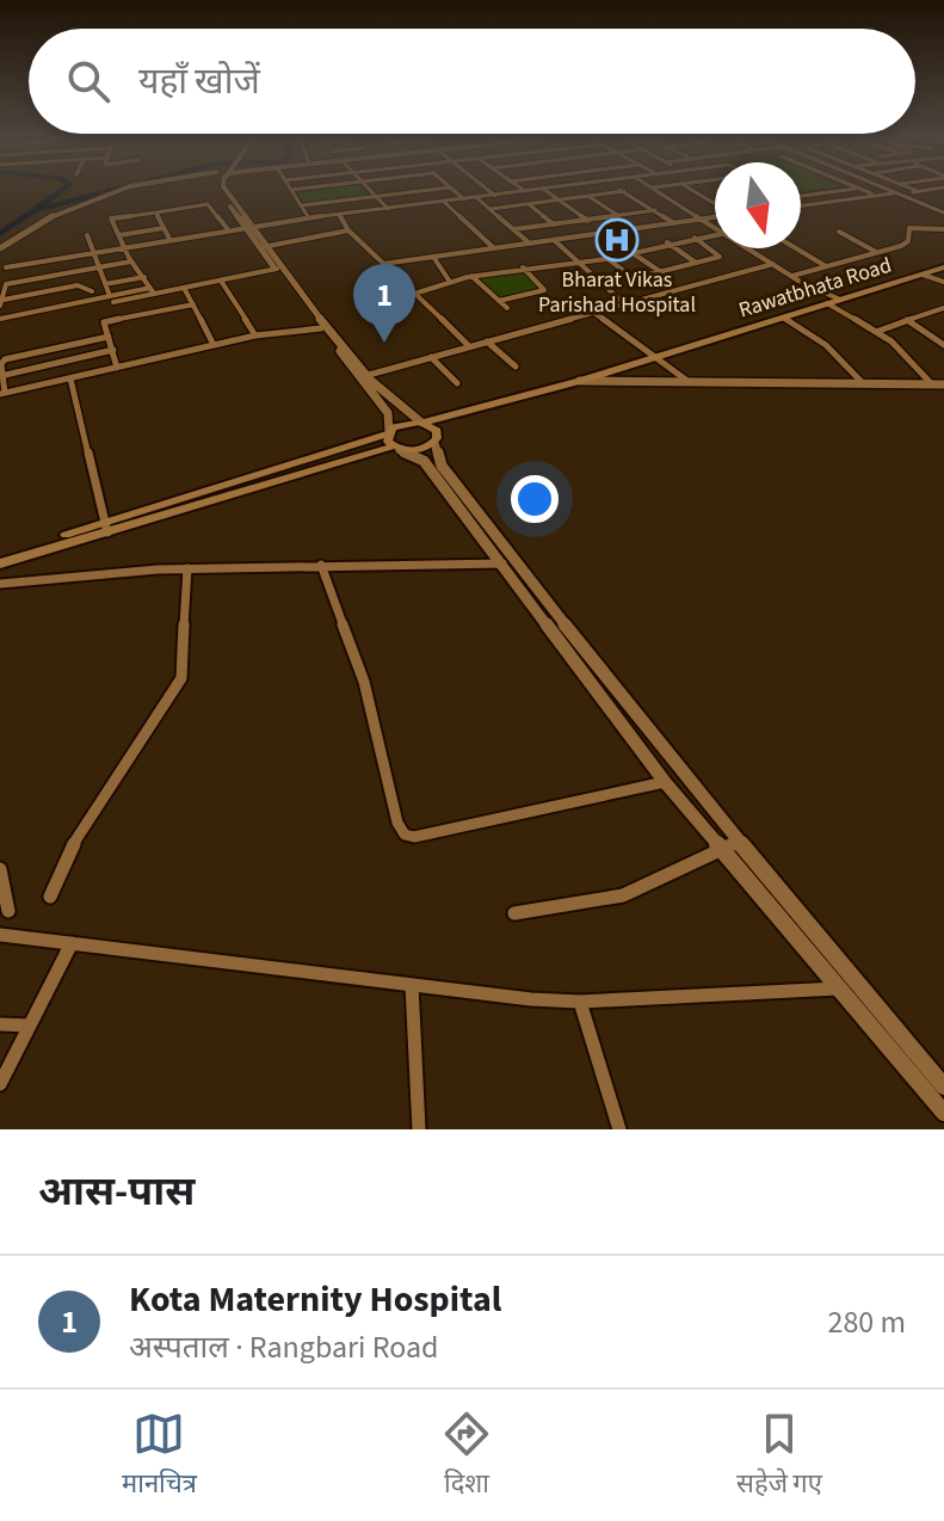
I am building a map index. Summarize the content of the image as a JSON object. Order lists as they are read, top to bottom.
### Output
{
  "streets": {
    "main road": ["Rawatbhata Road"]
  },
  "places": {
    "hospital": ["Bharat Vikas Parishad Hospital"]
  },
  "north": "bottom",
  "page": {
    "search": "यहाँ खोजें",
    "pins": "1",
    "heading": "आस-पास",
    "list": [
      {
        "mark": "1",
        "name": "Kota Maternity Hospital",
        "note": "अस्पताल · Rangbari Road",
        "value": "280 m"
      }
    ],
    "nav": ["मानचित्र", "दिशा", "सहेजे गए"]
  }
}
